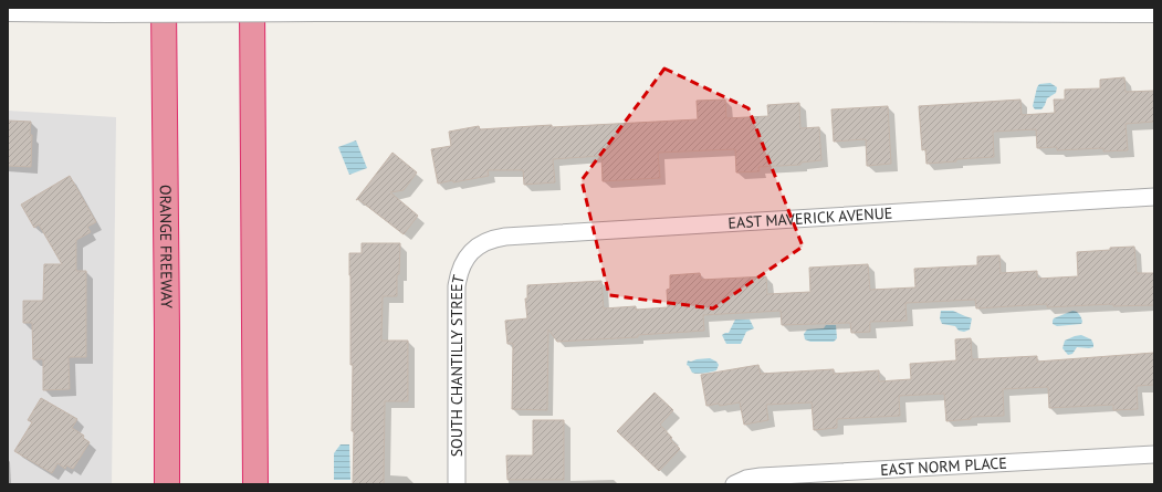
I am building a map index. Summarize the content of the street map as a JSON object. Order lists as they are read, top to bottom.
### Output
{
  "streets": {
    "highway": ["ORANGE FREEWAY"],
    "street": ["EAST MAVERICK AVENUE", "SOUTH CHANTILLY STREET", "EAST NORM PLACE"]
  },
  "crossings": [
    ["EAST MAVERICK AVENUE", "SOUTH CHANTILLY STREET"]
  ]
}
